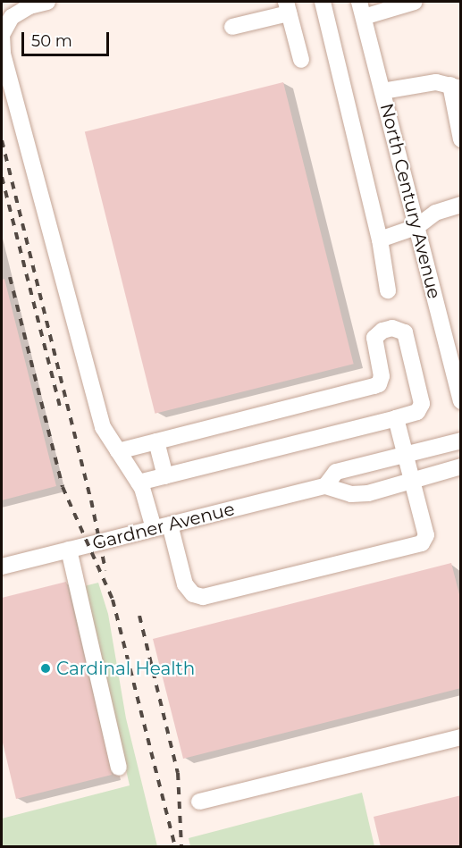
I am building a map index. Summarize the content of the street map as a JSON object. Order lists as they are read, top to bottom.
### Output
{
  "streets": {
    "street": ["North Century Avenue", "Gardner Avenue"]
  },
  "places": ["Cardinal Health"],
  "scale_bar": "50 m"
}
